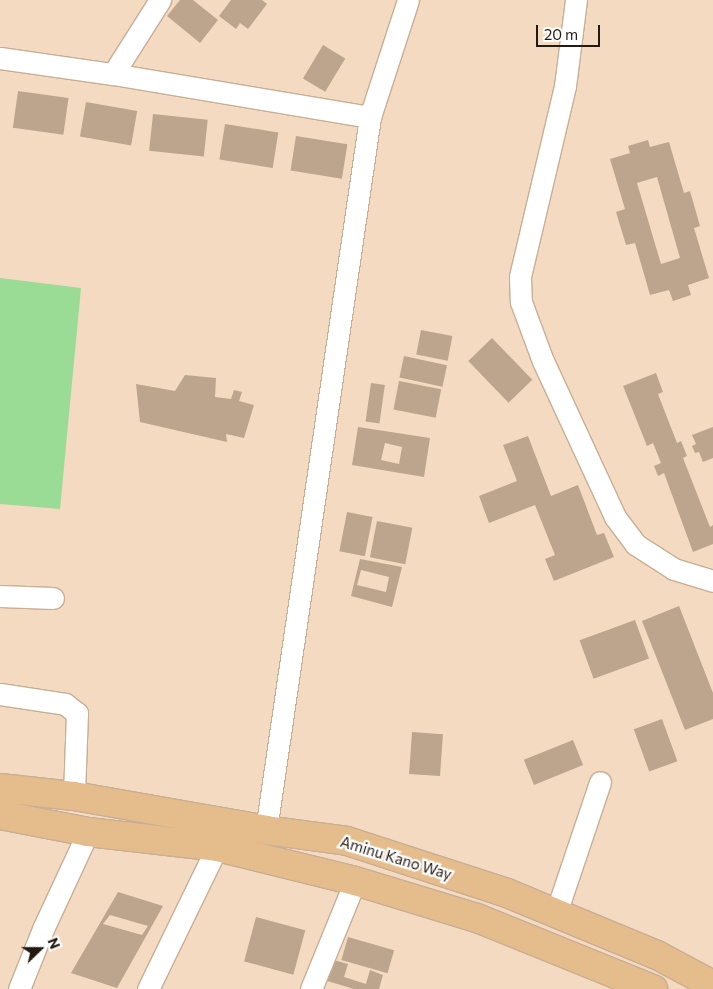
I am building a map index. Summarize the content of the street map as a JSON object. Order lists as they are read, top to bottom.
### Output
{
  "streets": {
    "main road": ["Aminu Kano Way"]
  },
  "scale_bar": "20 m",
  "north": "right"
}
